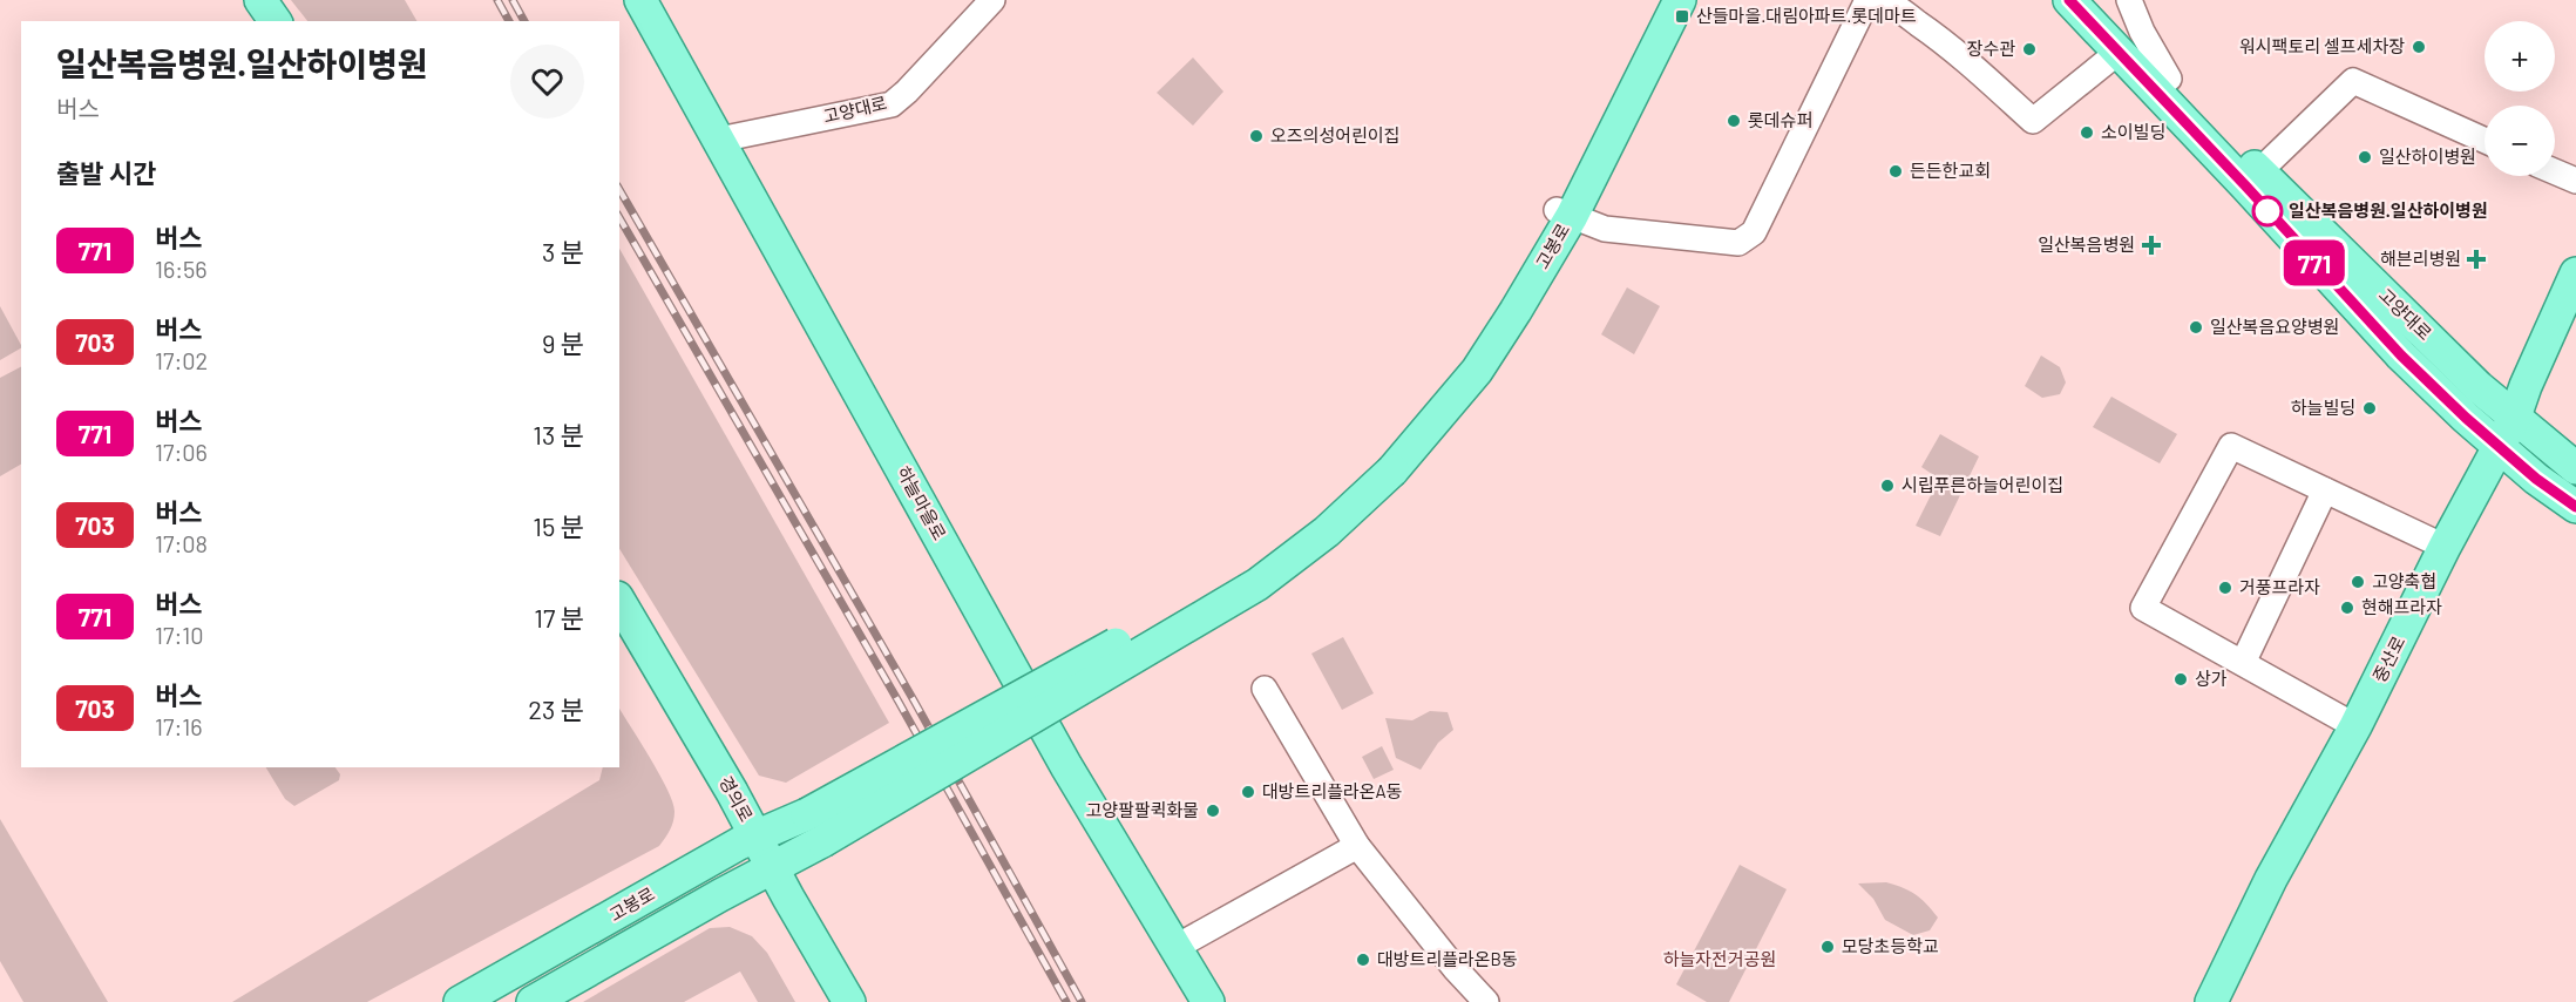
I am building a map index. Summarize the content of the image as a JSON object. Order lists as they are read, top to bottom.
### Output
{
  "streets": {
    "main road": [
      "고양대로",
      "고봉로",
      "하늘마을로",
      "중산로",
      "경의로"
    ]
  },
  "crossings": [
    ["고양대로", "하늘마을로"],
    ["고양대로", "중산로"],
    ["고봉로", "경의로"]
  ],
  "parks": ["하늘자전거공원"],
  "places": {
    "transit": ["산들마을.대림아파트.롯데마트"],
    "other": [
      "워시팩토리 셀프세차장",
      "장수관",
      "롯데슈퍼",
      "소이빌딩",
      "오즈의성어린이집",
      "일산하이병원",
      "든든한교회",
      "일산복음병원.일산하이병원",
      "일산복음요양병원",
      "하늘빌딩",
      "시립푸른하늘어린이집",
      "고양축협",
      "거풍프라자",
      "현해프라자",
      "상가",
      "대방트리플라온A동",
      "고양팔팔퀵화물",
      "모당초등학교",
      "대방트리플라온B동"
    ],
    "health": ["일산복음병원", "해븐리병원"]
  },
  "lines": ["bus line 771"],
  "page": {
    "on_map": "771",
    "map_buttons": ["+", "−"],
    "heading": [
      ["일산복음병원.일산하이병원", "버스"],
      "출발 시간"
    ],
    "list": [
      {
        "mark": "771",
        "name": "버스",
        "note": "16:56",
        "value": "3 분"
      },
      {
        "mark": "703",
        "name": "버스",
        "note": "17:02",
        "value": "9 분"
      },
      {
        "mark": "771",
        "name": "버스",
        "note": "17:06",
        "value": "13 분"
      },
      {
        "mark": "703",
        "name": "버스",
        "note": "17:08",
        "value": "15 분"
      },
      {
        "mark": "771",
        "name": "버스",
        "note": "17:10",
        "value": "17 분"
      },
      {
        "mark": "703",
        "name": "버스",
        "note": "17:16",
        "value": "23 분"
      }
    ]
  }
}
